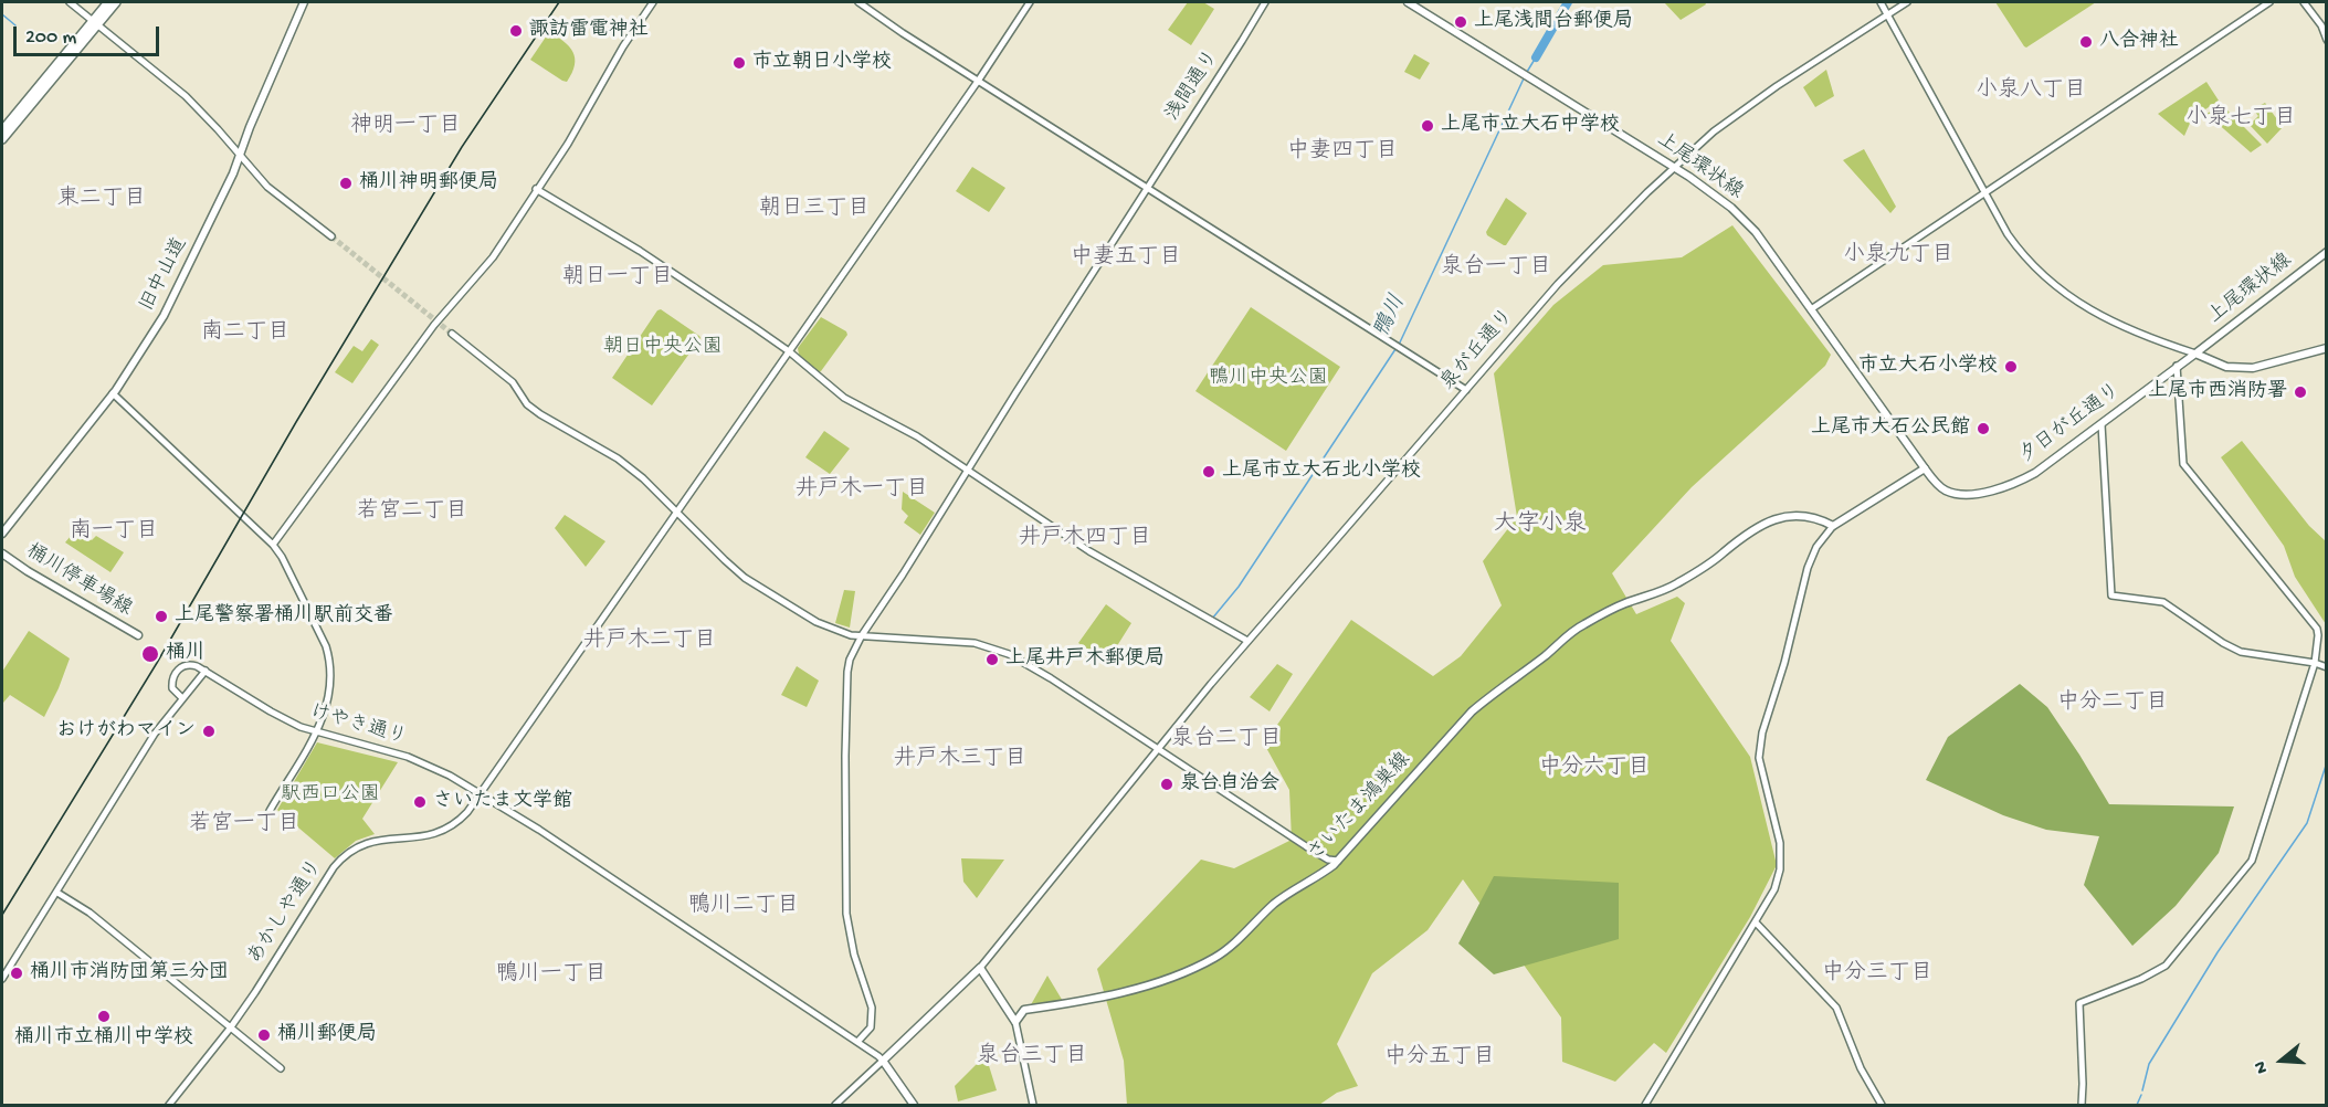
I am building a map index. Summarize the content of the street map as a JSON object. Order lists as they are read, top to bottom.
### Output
{
  "streets": {
    "main road": [
      "上尾環状線",
      "旧中山道",
      "夕日が丘通り",
      "桶川停車場線",
      "さいたま鴻巣線"
    ],
    "street": [
      "浅間通り",
      "泉が丘通り",
      "けやき通り",
      "あかしや通り"
    ]
  },
  "crossings": [
    ["浅間通り", "けやき通り"],
    ["上尾環状線", "泉が丘通り"],
    ["上尾環状線", "夕日が丘通り"],
    ["けやき通り", "あかしや通り"]
  ],
  "districts": [
    "小泉八丁目",
    "小泉七丁目",
    "神明一丁目",
    "中妻四丁目",
    "東二丁目",
    "朝日三丁目",
    "小泉九丁目",
    "中妻五丁目",
    "泉台一丁目",
    "朝日一丁目",
    "南二丁目",
    "井戸木一丁目",
    "若宮二丁目",
    "大字小泉",
    "南一丁目",
    "井戸木四丁目",
    "井戸木二丁目",
    "中分二丁目",
    "泉台二丁目",
    "井戸木三丁目",
    "中分六丁目",
    "若宮一丁目",
    "鴨川二丁目",
    "中分三丁目",
    "鴨川一丁目",
    "泉台三丁目",
    "中分五丁目"
  ],
  "water": ["鴨川"],
  "parks": ["朝日中央公園", "鴨川中央公園", "駅西口公園"],
  "places": [
    "上尾浅間台郵便局",
    "諏訪雷電神社",
    "八合神社",
    "市立朝日小学校",
    "上尾市立大石中学校",
    "桶川神明郵便局",
    "市立大石小学校",
    "上尾市西消防署",
    "上尾市大石公民館",
    "上尾市立大石北小学校",
    "上尾警察署桶川駅前交番",
    "桶川",
    "上尾井戸木郵便局",
    "おけがわマイン",
    "泉台自治会",
    "さいたま文学館",
    "桶川市消防団第三分団",
    "桶川市立桶川中学校",
    "桶川郵便局"
  ],
  "scale_bar": "200 m",
  "north": "left"
}
